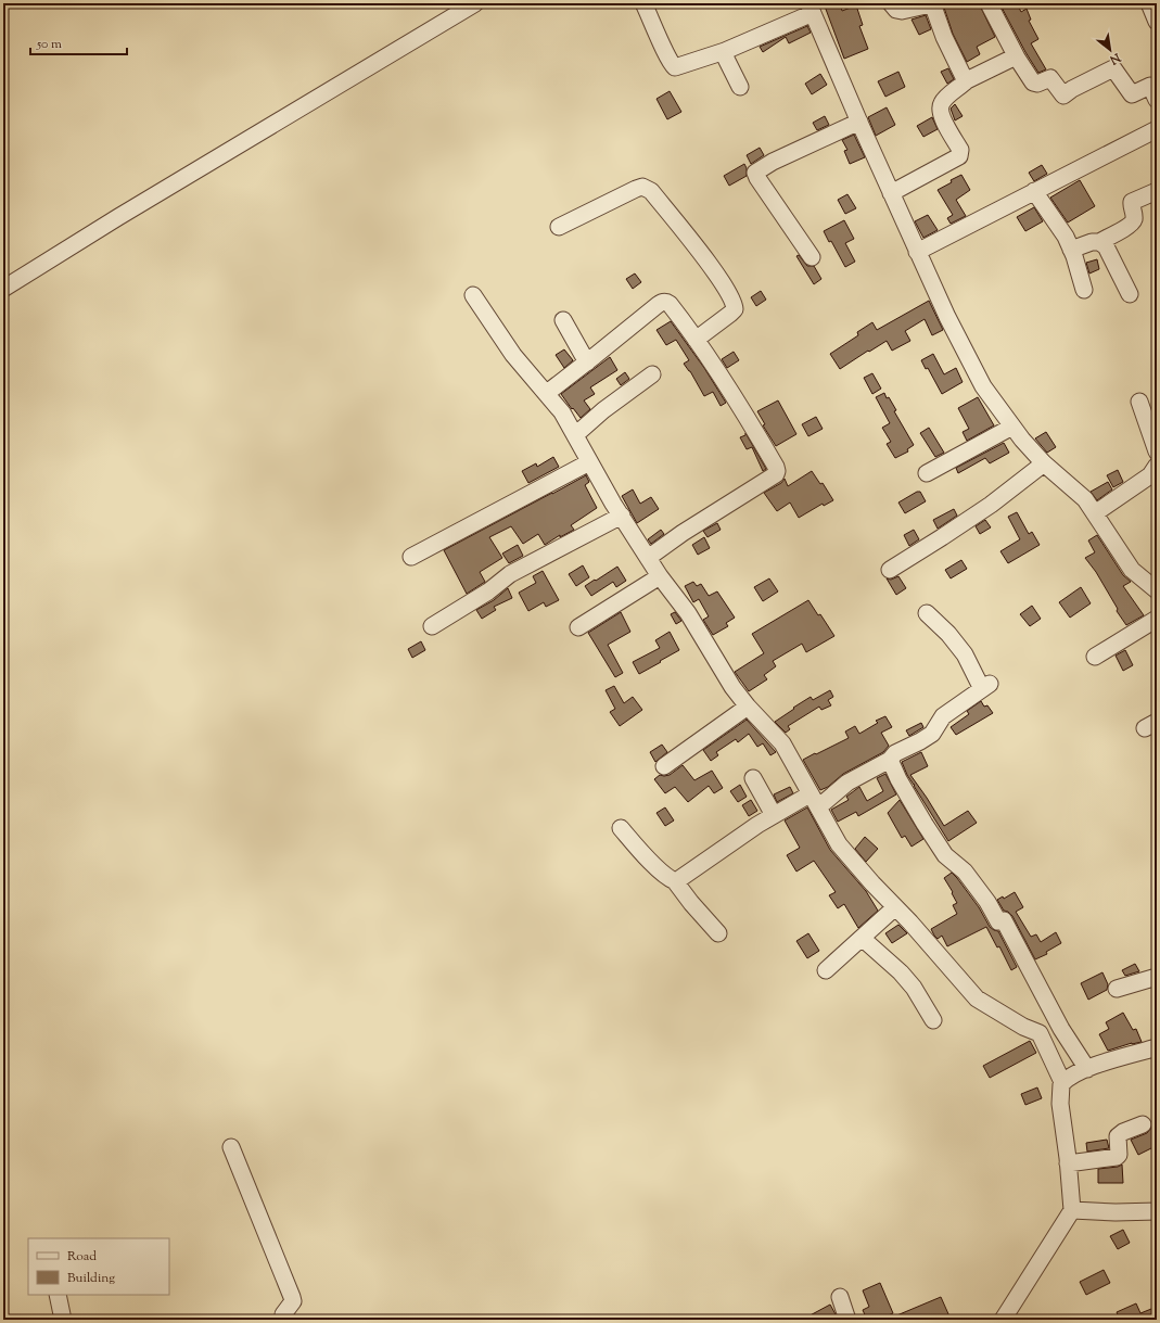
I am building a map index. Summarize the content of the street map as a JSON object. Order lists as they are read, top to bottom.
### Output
{
  "legend": ["Road", "Building"],
  "scale_bar": "50 m",
  "north": "bottom right"
}
